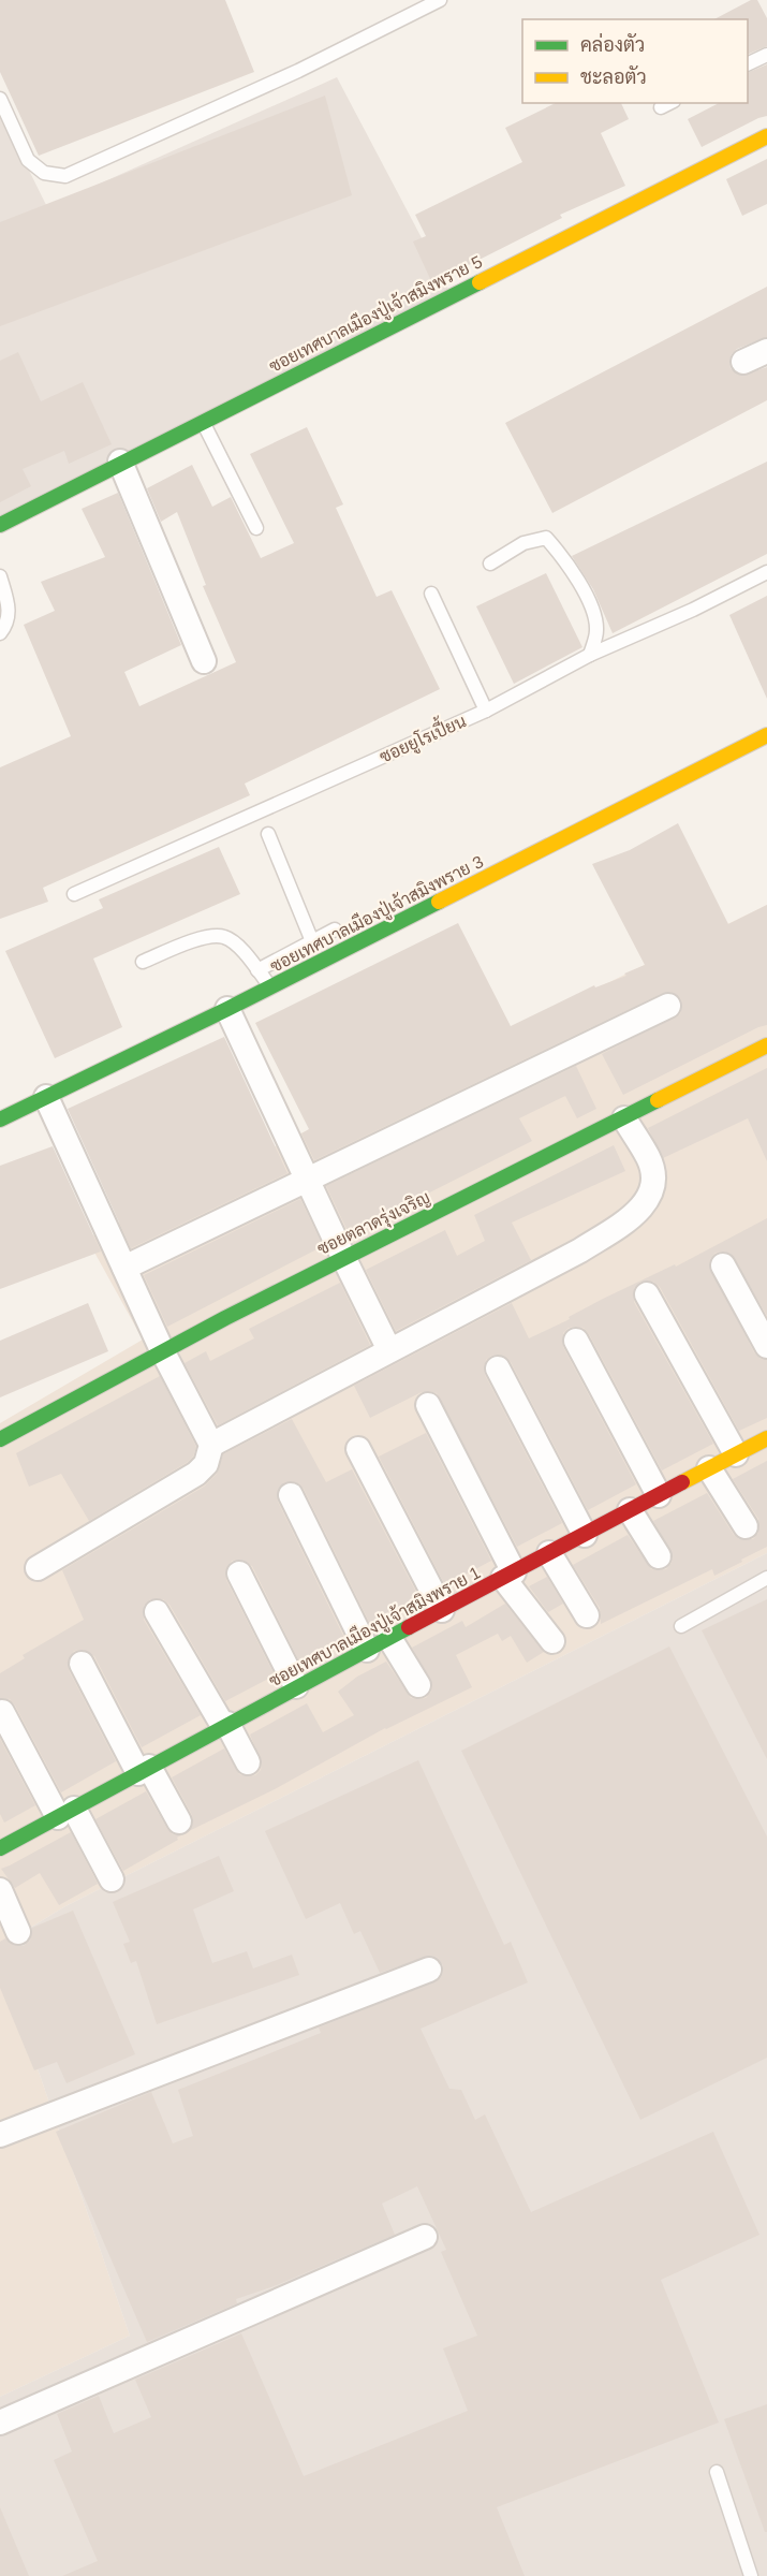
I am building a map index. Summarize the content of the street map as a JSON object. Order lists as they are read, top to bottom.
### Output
{
  "streets": {
    "street": [
      "ซอยเทศบาลเมืองปู่เจ้าสมิงพราย 5",
      "ซอยเทศบาลเมืองปู่เจ้าสมิงพราย 3",
      "ซอยตลาดรุ่งเจริญ",
      "ซอยเทศบาลเมืองปู่เจ้าสมิงพราย 1"
    ],
    "lane": ["ซอยยูโรเปี้ยน"]
  },
  "legend": ["คล่องตัว", "ชะลอตัว"]
}
